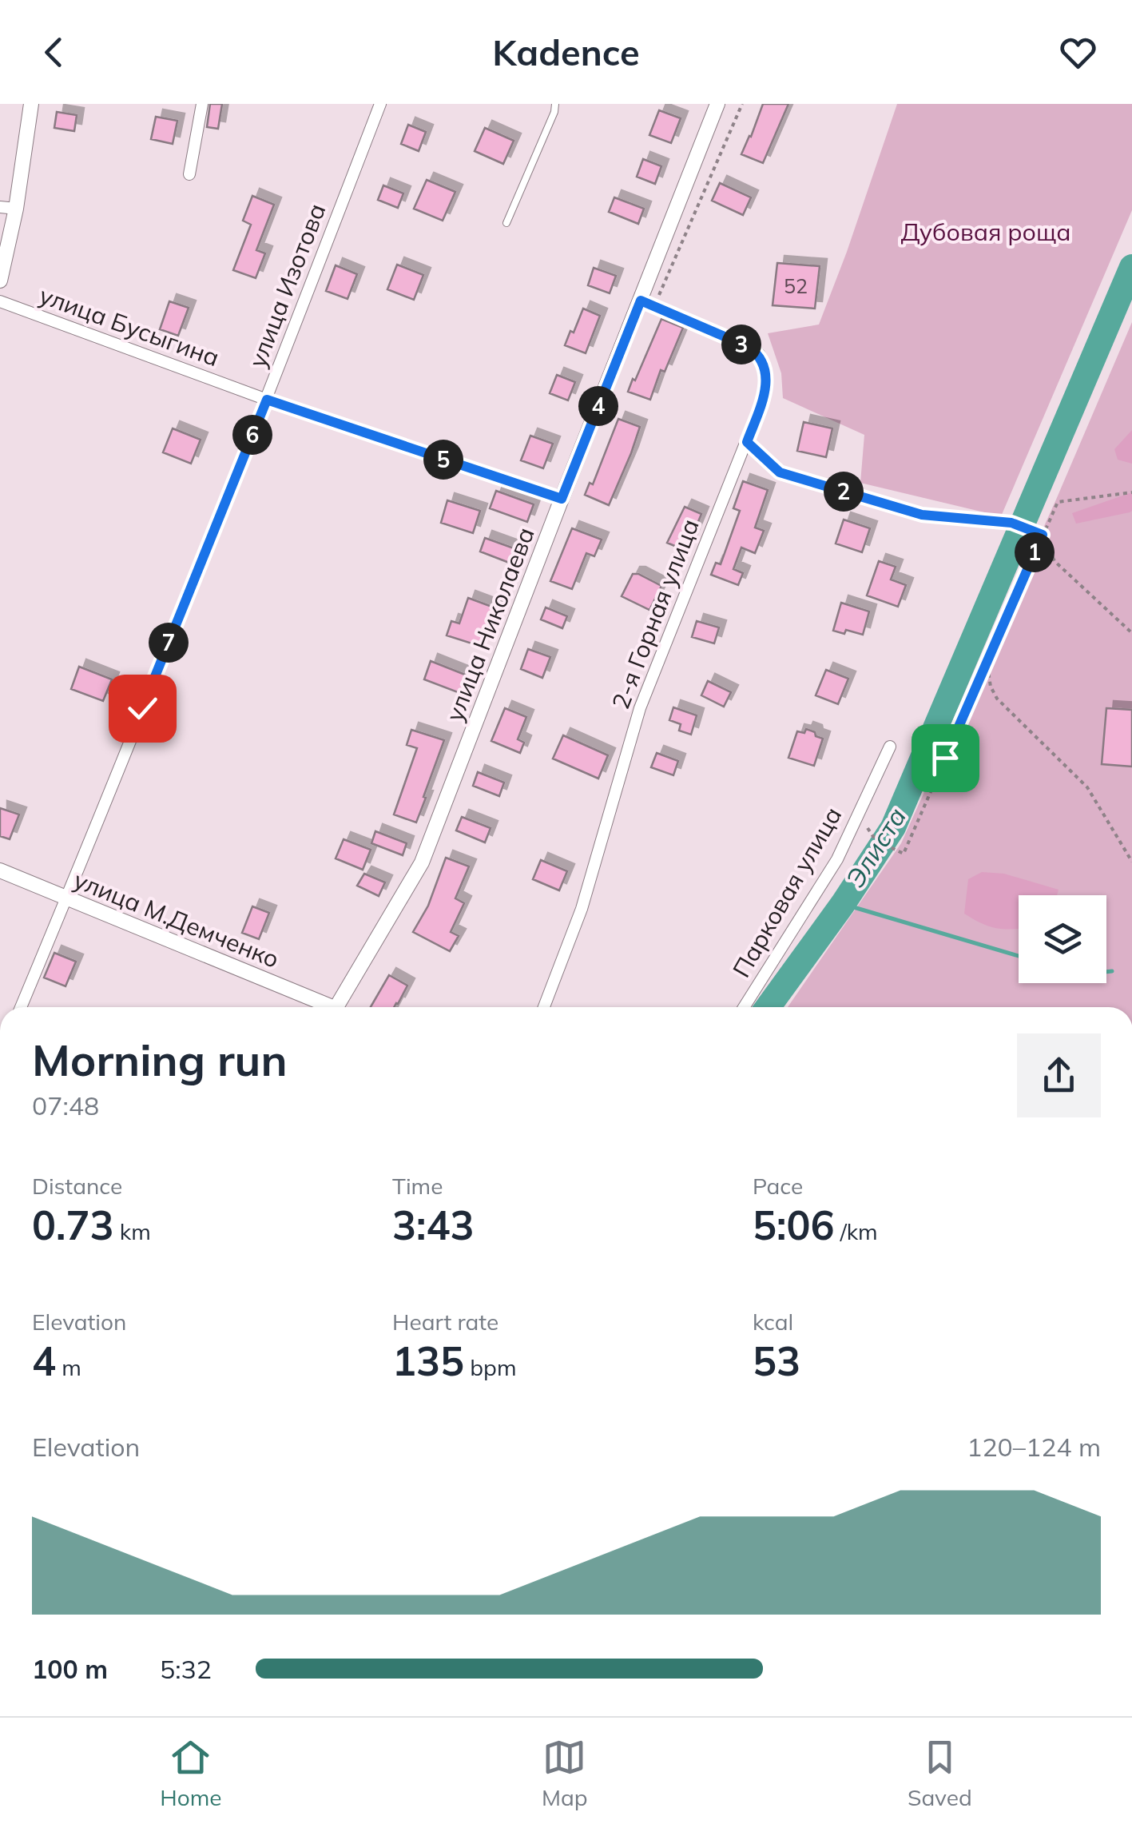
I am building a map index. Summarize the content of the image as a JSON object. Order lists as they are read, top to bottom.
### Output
{
  "streets": {
    "street": [
      "улица Изотова",
      "улица Бусыгина",
      "2-я Горная улица",
      "улица Николаева",
      "Парковая улица",
      "улица М.Демченко"
    ]
  },
  "crossings": [
    ["улица Изотова", "улица Бусыгина"],
    ["улица Изотова", "улица М.Демченко"],
    ["улица Бусыгина", "улица Николаева"],
    ["2-я Горная улица", "улица Николаева"]
  ],
  "water": ["Элиста"],
  "parks": ["Дубовая роща"],
  "house_numbers": ["52"],
  "page": {
    "header": "Kadence",
    "pins": [
      "3",
      "4",
      "6",
      "5",
      "2",
      "1",
      "7"
    ],
    "heading": ["Morning run", "07:48"],
    "stats": [
      ["Distance", "0.73 km"],
      ["Time", "3:43"],
      ["Pace", "5:06 /km"],
      ["Elevation", "4 m"],
      ["Heart rate", "135 bpm"],
      ["kcal", "53"]
    ],
    "chart": ["Elevation", "120–124 m"],
    "list": [
      {
        "name": "100 m",
        "note": "5:32"
      }
    ],
    "tabs": ["Home", "Map", "Saved"]
  }
}
